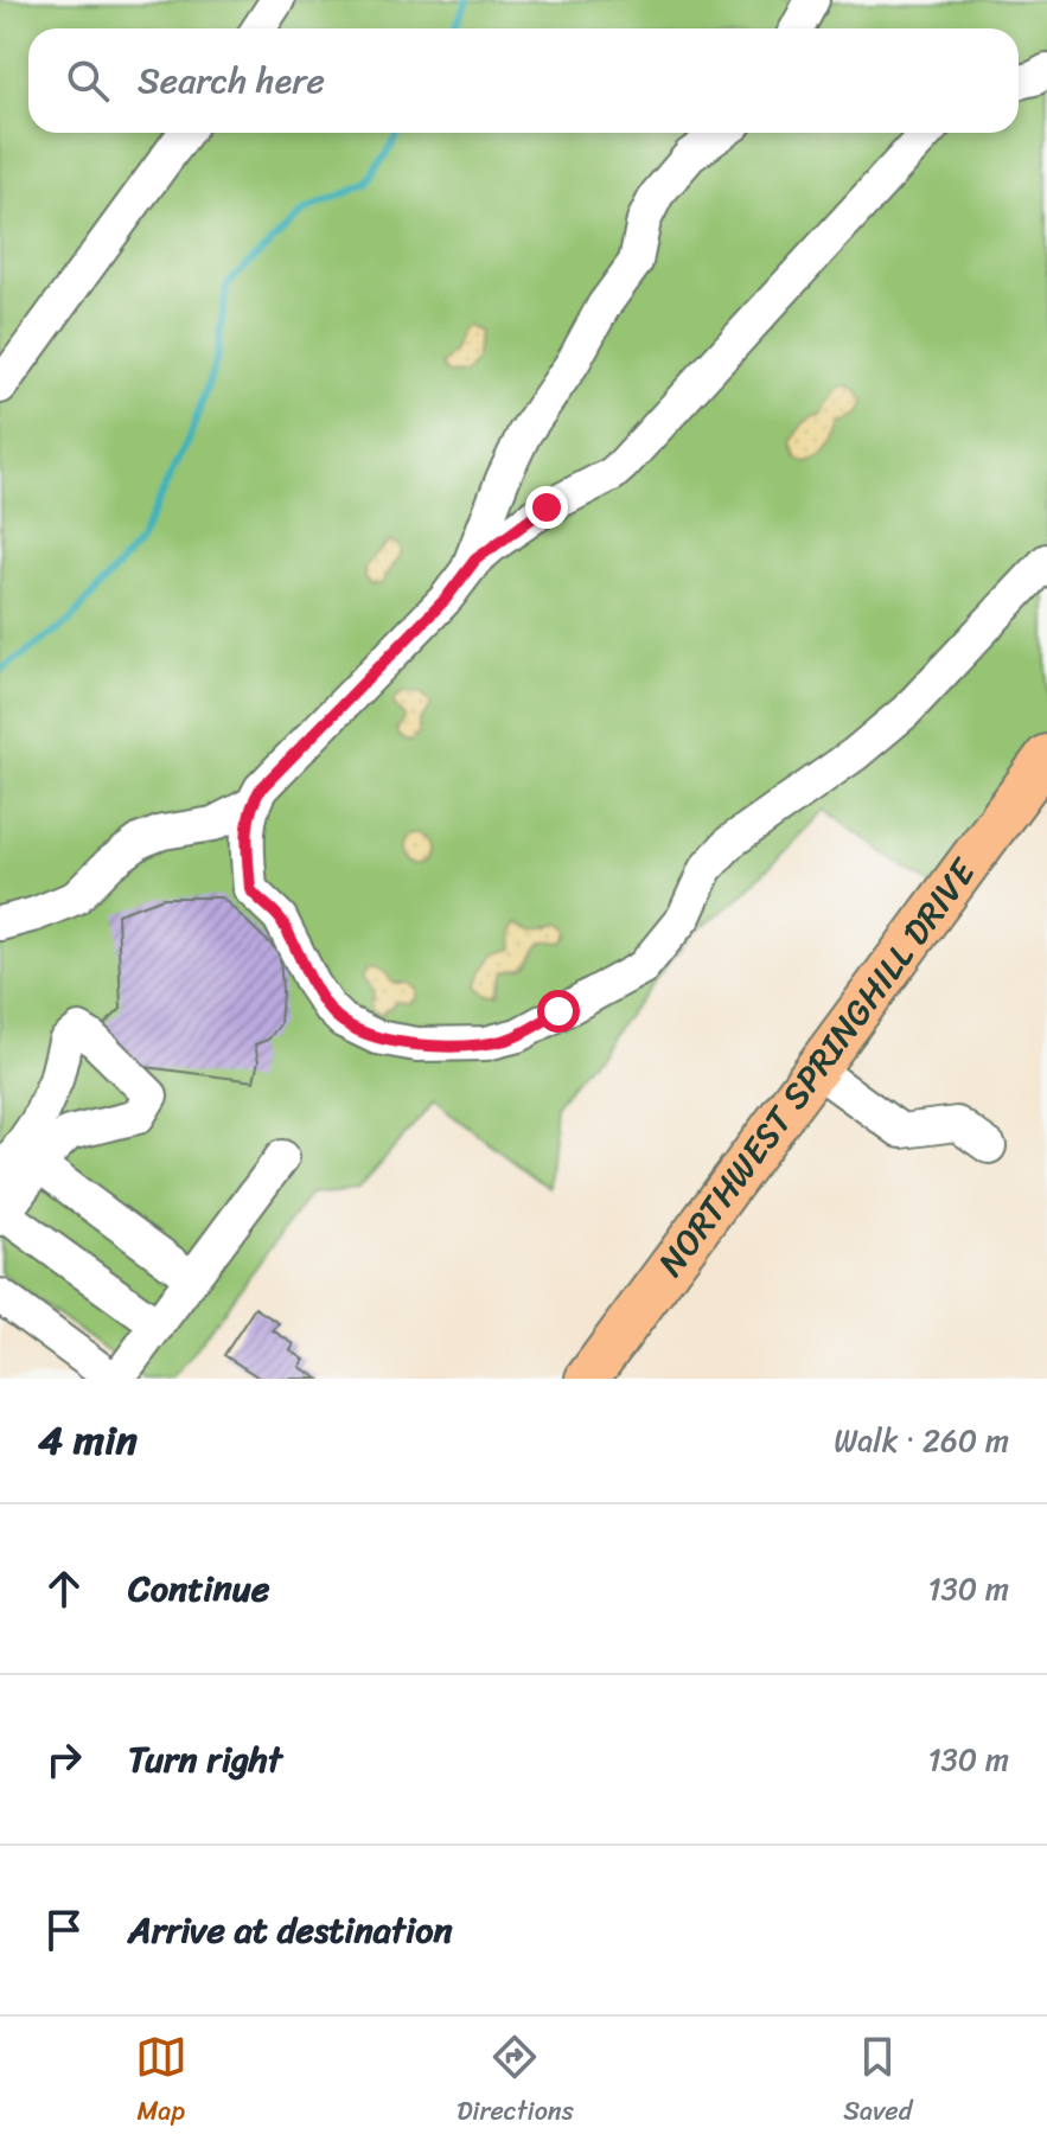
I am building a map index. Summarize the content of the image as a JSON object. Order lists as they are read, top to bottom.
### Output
{
  "streets": {
    "main road": ["NORTHWEST SPRINGHILL DRIVE"]
  },
  "page": {
    "search": "Search here",
    "heading": ["4 min", "Walk · 260 m"],
    "list": [
      ["Continue", "130 m"],
      ["Turn right", "130 m"],
      "Arrive at destination"
    ],
    "nav": ["Map", "Directions", "Saved"]
  }
}
